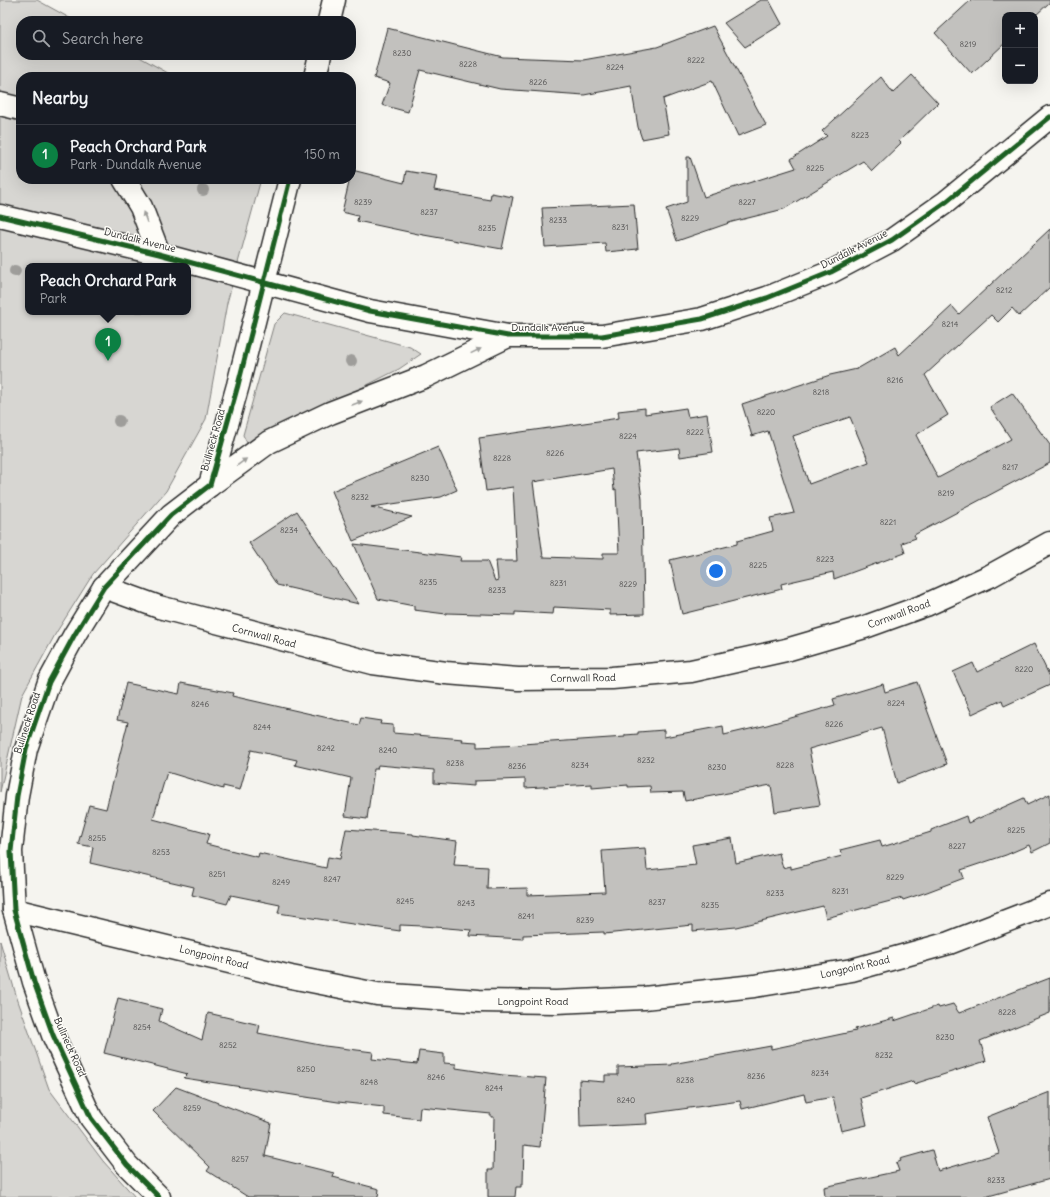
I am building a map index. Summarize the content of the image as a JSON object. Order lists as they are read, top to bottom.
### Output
{
  "streets": {
    "street": [
      "Dundalk Avenue",
      "Bullneck Road",
      "Cornwall Road",
      "Longpoint Road"
    ]
  },
  "crossings": [
    ["Dundalk Avenue", "Bullneck Road"],
    ["Bullneck Road", "Cornwall Road"],
    ["Bullneck Road", "Longpoint Road"]
  ],
  "house_numbers": [
    "8219",
    "8230",
    "8222",
    "8228",
    "8224",
    "8226",
    "8223",
    "8225",
    "8239",
    "8227",
    "8237",
    "8229",
    "8233",
    "8231",
    "8235",
    "8212",
    "8214",
    "8216",
    "8218",
    "8220",
    "8222",
    "8224",
    "8226",
    "8228",
    "8217",
    "8230",
    "8219",
    "8232",
    "8221",
    "8234",
    "8223",
    "8225",
    "8235",
    "8231",
    "8229",
    "8233",
    "8220",
    "8224",
    "8246",
    "8226",
    "8244",
    "8242",
    "8240",
    "8232",
    "8238",
    "8234",
    "8228",
    "8236",
    "8230",
    "8225",
    "8255",
    "8227",
    "8253",
    "8251",
    "8229",
    "8247",
    "8249",
    "8231",
    "8233",
    "8245",
    "8237",
    "8243",
    "8235",
    "8241",
    "8239",
    "8228",
    "8254",
    "8230",
    "8252",
    "8232",
    "8250",
    "8234",
    "8236",
    "8246",
    "8238",
    "8248",
    "8244",
    "8240",
    "8259",
    "8257",
    "8233"
  ],
  "page": {
    "map_buttons": ["+", "−"],
    "search": "Search here",
    "heading": "Nearby",
    "list": [
      {
        "mark": "1",
        "name": "Peach Orchard Park",
        "note": "Park · Dundalk Avenue",
        "value": "150 m"
      }
    ],
    "popup": ["Peach Orchard Park", "Park"],
    "pins": "1"
  }
}
